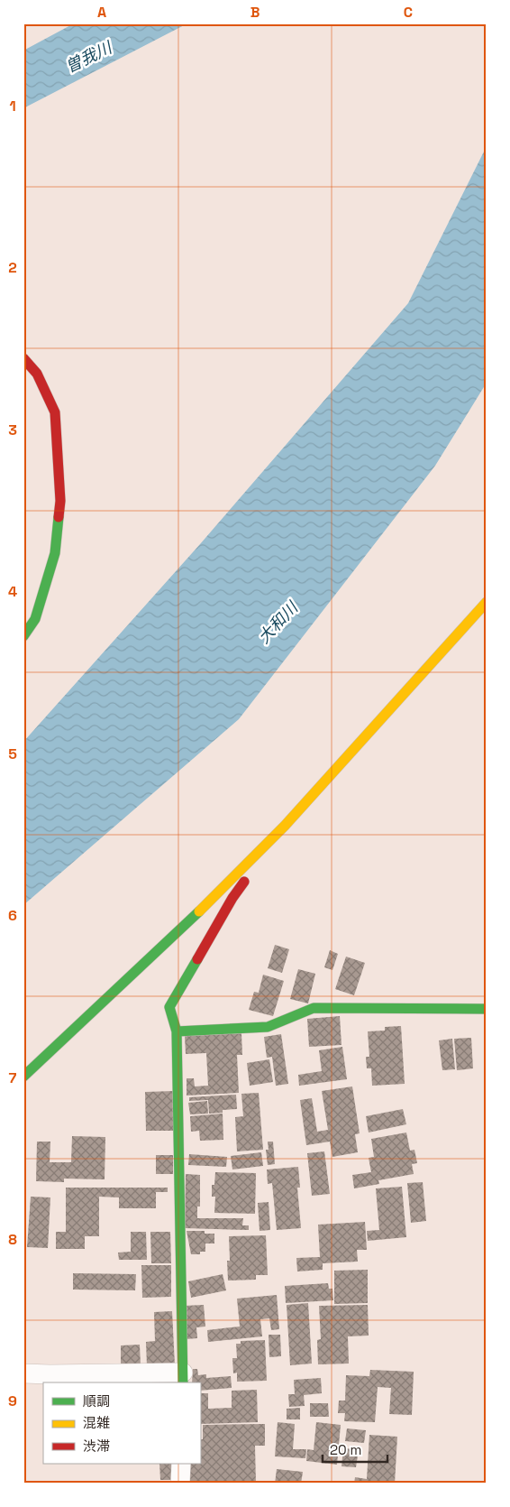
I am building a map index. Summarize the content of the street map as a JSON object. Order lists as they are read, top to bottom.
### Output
{
  "water": ["曽我川", "大和川"],
  "legend": ["順調", "混雑", "渋滞"],
  "scale_bar": "20 m",
  "grid": {
    "columns": ["A", "B", "C"],
    "rows": [
      "1",
      "2",
      "3",
      "4",
      "5",
      "6",
      "7",
      "8",
      "9"
    ]
  }
}
